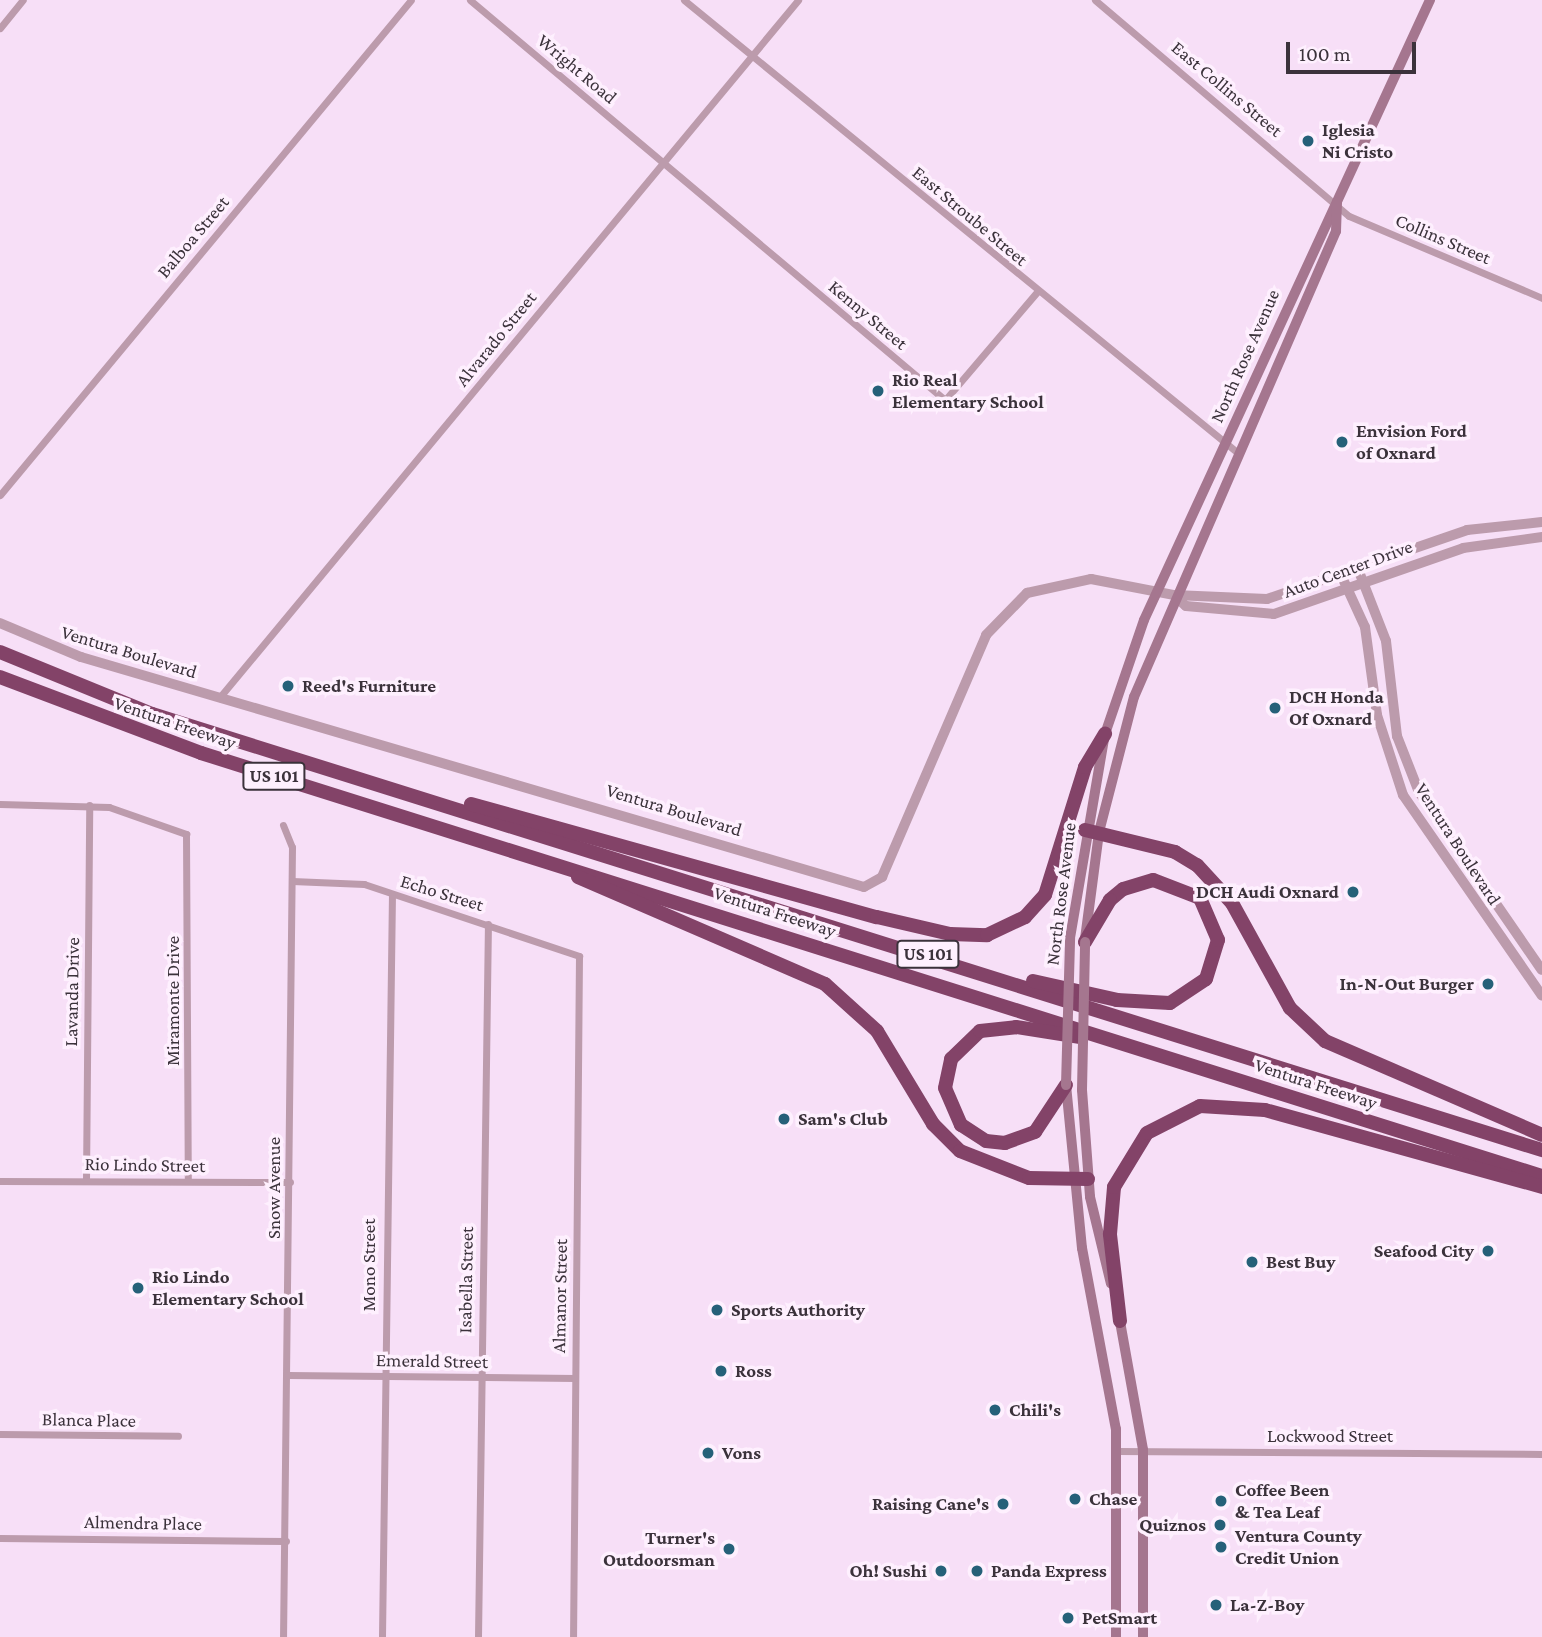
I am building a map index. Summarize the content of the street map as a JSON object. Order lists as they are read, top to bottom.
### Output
{
  "streets": {
    "highway": ["Ventura Freeway", "US 101"],
    "main road": ["North Rose Avenue"],
    "street": [
      "Wright Road",
      "East Collins Street",
      "East Stroube Street",
      "Balboa Street",
      "Collins Street",
      "Kenny Street",
      "Alvarado Street",
      "Auto Center Drive",
      "Ventura Boulevard",
      "Echo Street",
      "Lavanda Drive",
      "Miramonte Drive",
      "Rio Lindo Street",
      "Snow Avenue",
      "Mono Street",
      "Isabella Street",
      "Almanor Street",
      "Emerald Street",
      "Blanca Place",
      "Lockwood Street",
      "Almendra Place"
    ]
  },
  "crossings": [
    ["Wright Road", "Kenny Street"],
    ["Wright Road", "Alvarado Street"],
    ["East Collins Street", "Collins Street"],
    ["East Collins Street", "North Rose Avenue"],
    ["East Stroube Street", "Kenny Street"],
    ["East Stroube Street", "Alvarado Street"],
    ["East Stroube Street", "North Rose Avenue"],
    ["Collins Street", "North Rose Avenue"],
    ["Kenny Street", "Alvarado Street"],
    ["Alvarado Street", "Ventura Boulevard"],
    ["North Rose Avenue", "Auto Center Drive"],
    ["North Rose Avenue", "Ventura Boulevard"],
    ["North Rose Avenue", "Lockwood Street"],
    ["Auto Center Drive", "Ventura Boulevard"],
    ["Echo Street", "Snow Avenue"],
    ["Echo Street", "Mono Street"],
    ["Echo Street", "Isabella Street"],
    ["Echo Street", "Almanor Street"],
    ["Lavanda Drive", "Miramonte Drive"],
    ["Lavanda Drive", "Rio Lindo Street"],
    ["Miramonte Drive", "Rio Lindo Street"],
    ["Rio Lindo Street", "Snow Avenue"],
    ["Snow Avenue", "Emerald Street"],
    ["Snow Avenue", "Almendra Place"],
    ["Mono Street", "Emerald Street"],
    ["Isabella Street", "Emerald Street"],
    ["Almanor Street", "Emerald Street"]
  ],
  "places": [
    "Iglesia Ni Cristo",
    "Rio Real Elementary School",
    "Envision Ford of Oxnard",
    "Reed's Furniture",
    "DCH Honda Of Oxnard",
    "DCH Audi Oxnard",
    "In-N-Out Burger",
    "Sam's Club",
    "Seafood City",
    "Best Buy",
    "Rio Lindo Elementary School",
    "Sports Authority",
    "Ross",
    "Chili's",
    "Vons",
    "Chase",
    "Coffee Been & Tea Leaf",
    "Raising Cane's",
    "Quiznos",
    "Ventura County Credit Union",
    "Turner's Outdoorsman",
    "Oh! Sushi",
    "Panda Express",
    "La-Z-Boy",
    "PetSmart"
  ],
  "scale_bar": "100 m"
}
